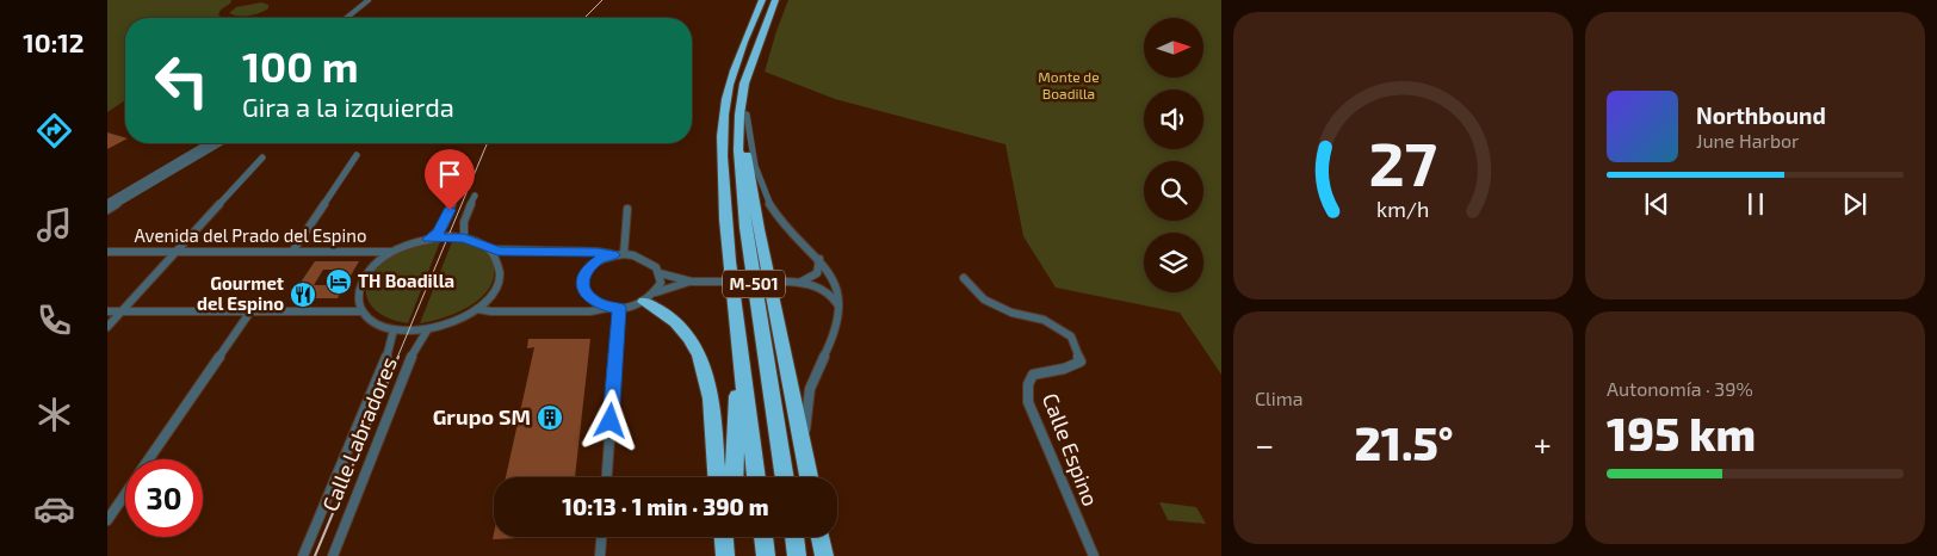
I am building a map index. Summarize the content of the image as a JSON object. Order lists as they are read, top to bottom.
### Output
{
  "streets": {
    "highway": ["M-501"],
    "street": ["Avenida del Prado del Espino", "Calle Labradores", "Calle Espino"]
  },
  "crossings": [
    ["Avenida del Prado del Espino", "Calle Labradores"]
  ],
  "parks": ["Monte de Boadilla"],
  "places": {
    "hotel": ["TH Boadilla"],
    "restaurant": ["Gourmet del Espino"],
    "building": ["Grupo SM"]
  },
  "north": "right",
  "page": {
    "tabs": "10:12",
    "turn": ["100 m", "Gira a la izquierda"],
    "song": ["Northbound", "June Harbor"],
    "tile": [
      "Clima",
      ["Autonomía · 39%", "195 km"]
    ],
    "heat": ["−", "21.5°", "+"],
    "limit": "30",
    "trip": "10:13 · 1 min · 390 m",
    "gauge": ["27", "km/h"]
  }
}
